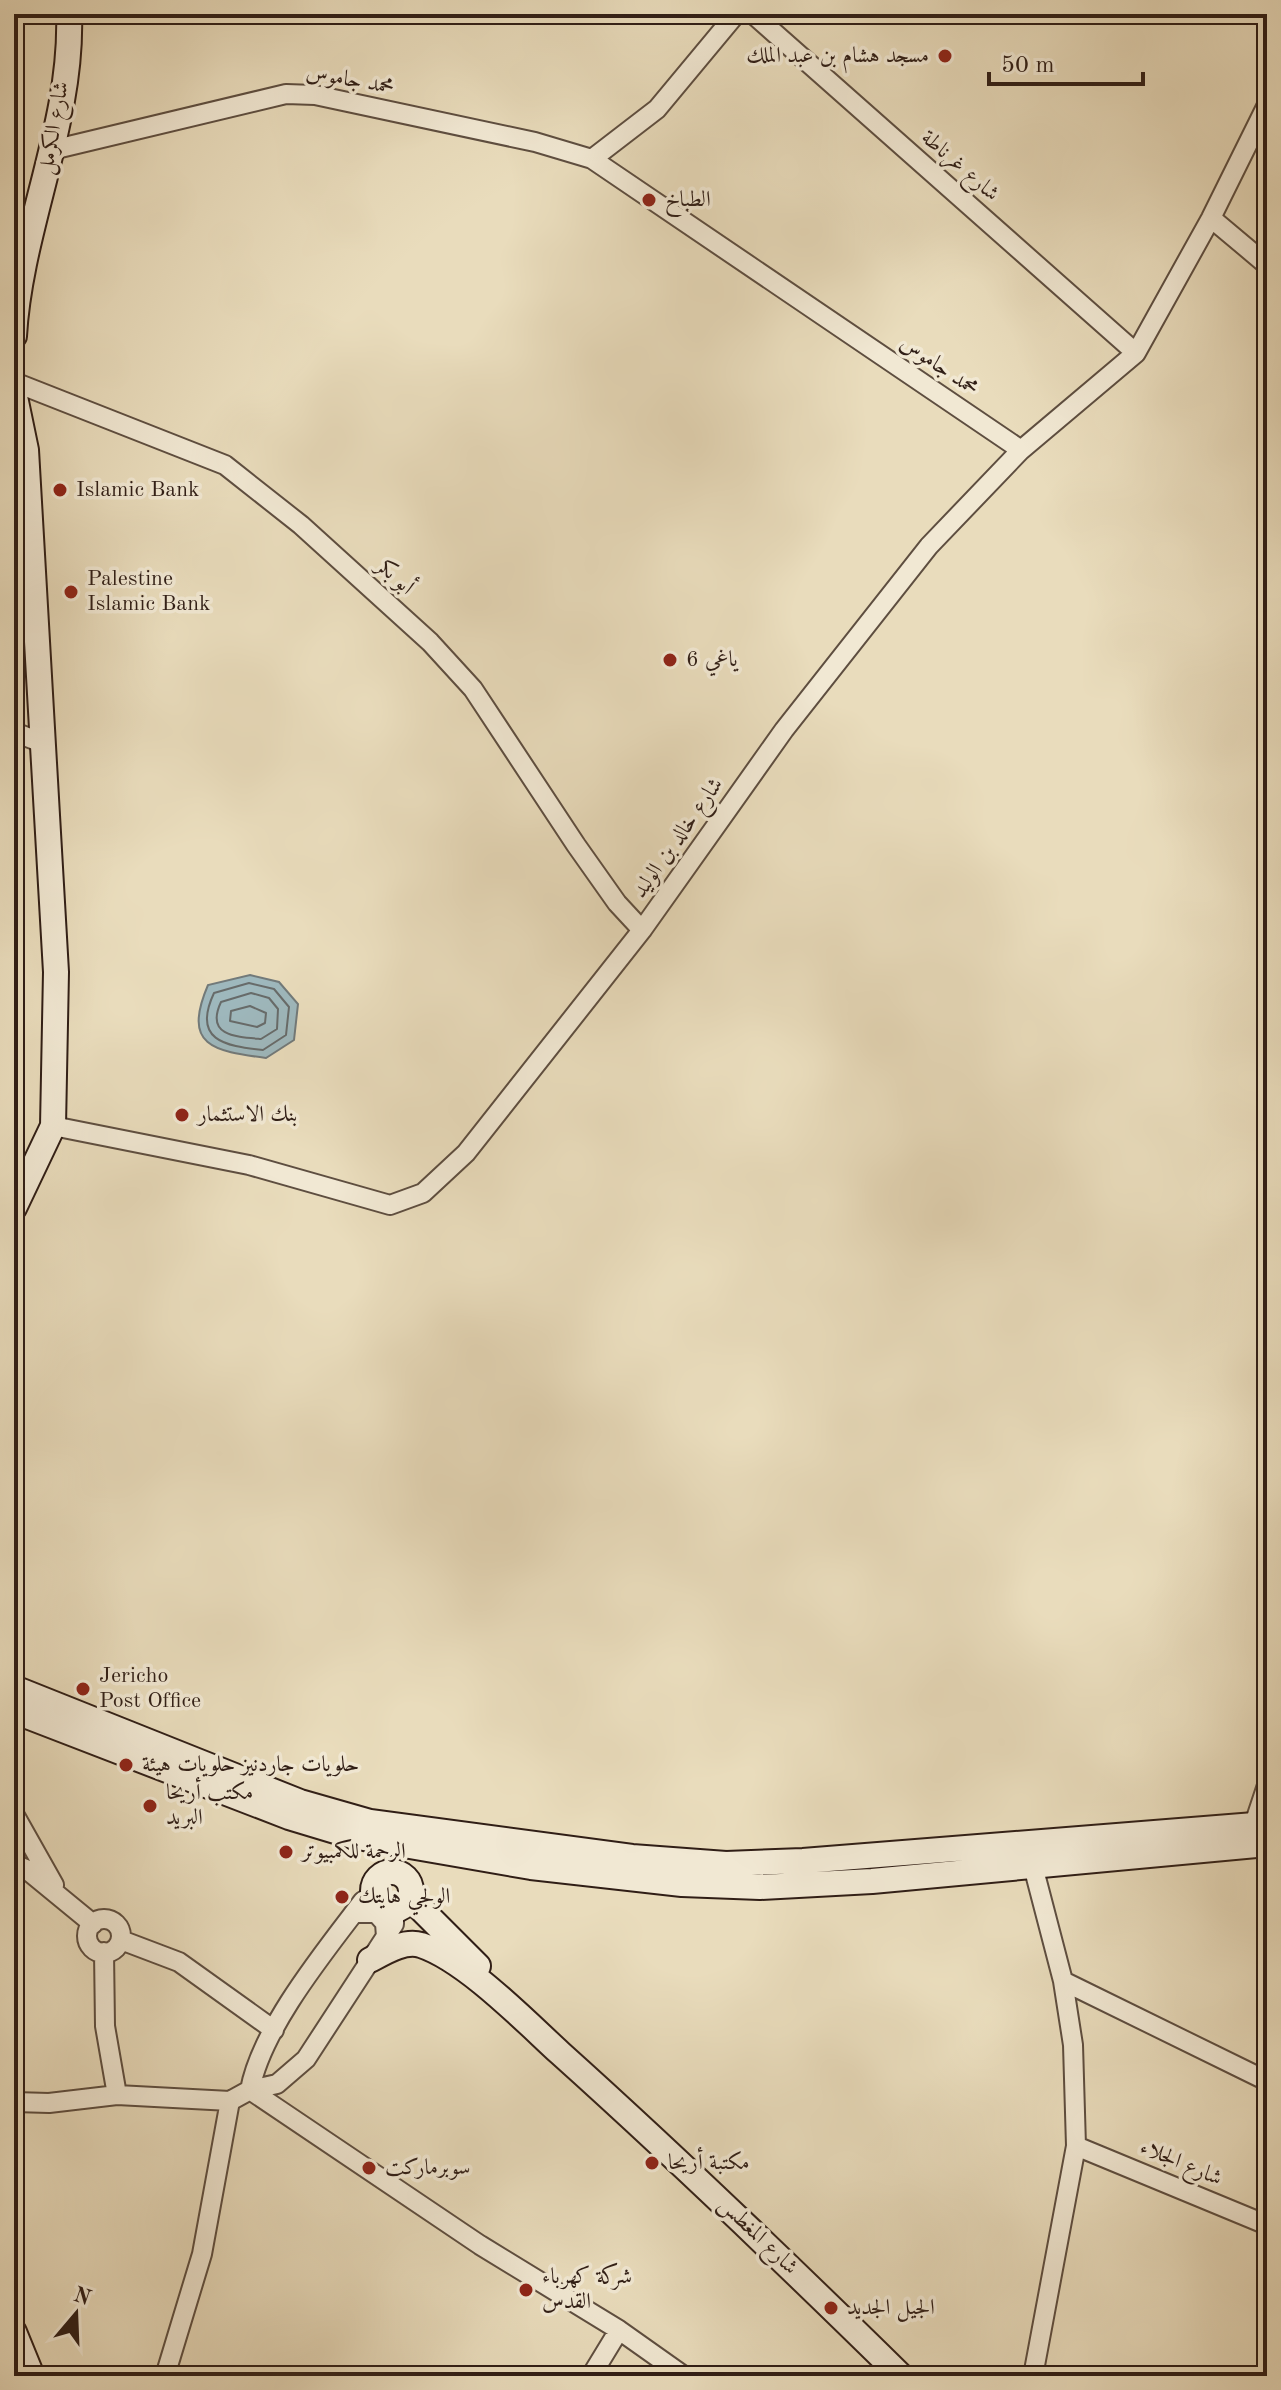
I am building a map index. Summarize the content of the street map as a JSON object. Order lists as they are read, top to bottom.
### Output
{
  "streets": {
    "main road": ["شارع الكرمل", "شارع المغطس"],
    "street": [
      "محمد جاموس",
      "شارع غرناطة",
      "أبو بكر",
      "شارع خالد بن الوليد",
      "شارع الجلاء"
    ]
  },
  "crossings": [
    ["محمد جاموس", "شارع الكرمل"],
    ["محمد جاموس", "شارع خالد بن الوليد"],
    ["شارع غرناطة", "شارع خالد بن الوليد"],
    ["أبو بكر", "شارع خالد بن الوليد"]
  ],
  "places": [
    "مسجد هشام بن عبد الملك",
    "الطباخ",
    "Islamic Bank",
    "Palestine Islamic Bank",
    "ياغي 6",
    "بنك الاستثمار",
    "Jericho Post Office",
    "حلويات جاردنيز حلويات هيئة",
    "مكتب أريحا البريد",
    "الرحمة للكمبيوتر",
    "الولجي هايتك",
    "مكتبة أريحا",
    "سوبرماركت",
    "شركة كهرباء القدس",
    "الجيل الجديد"
  ],
  "scale_bar": "50 m",
  "north": "top"
}
